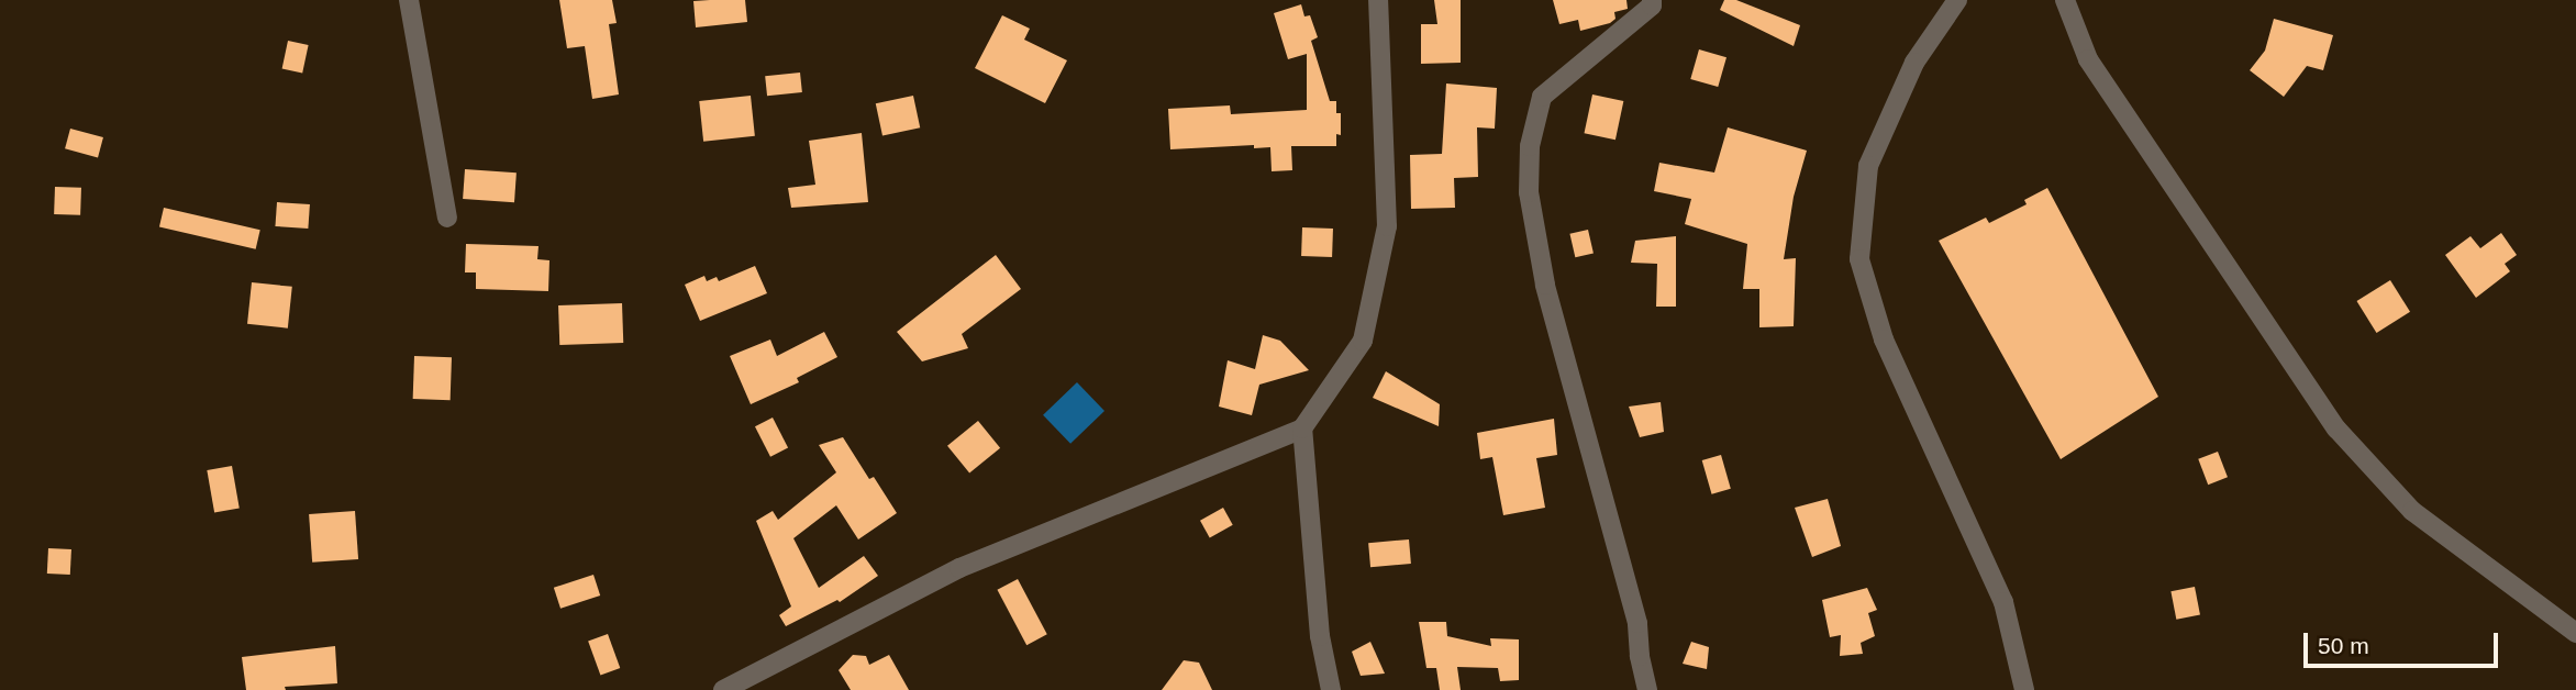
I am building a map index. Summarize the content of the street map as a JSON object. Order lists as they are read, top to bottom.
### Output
{
  "scale_bar": "50 m"
}
